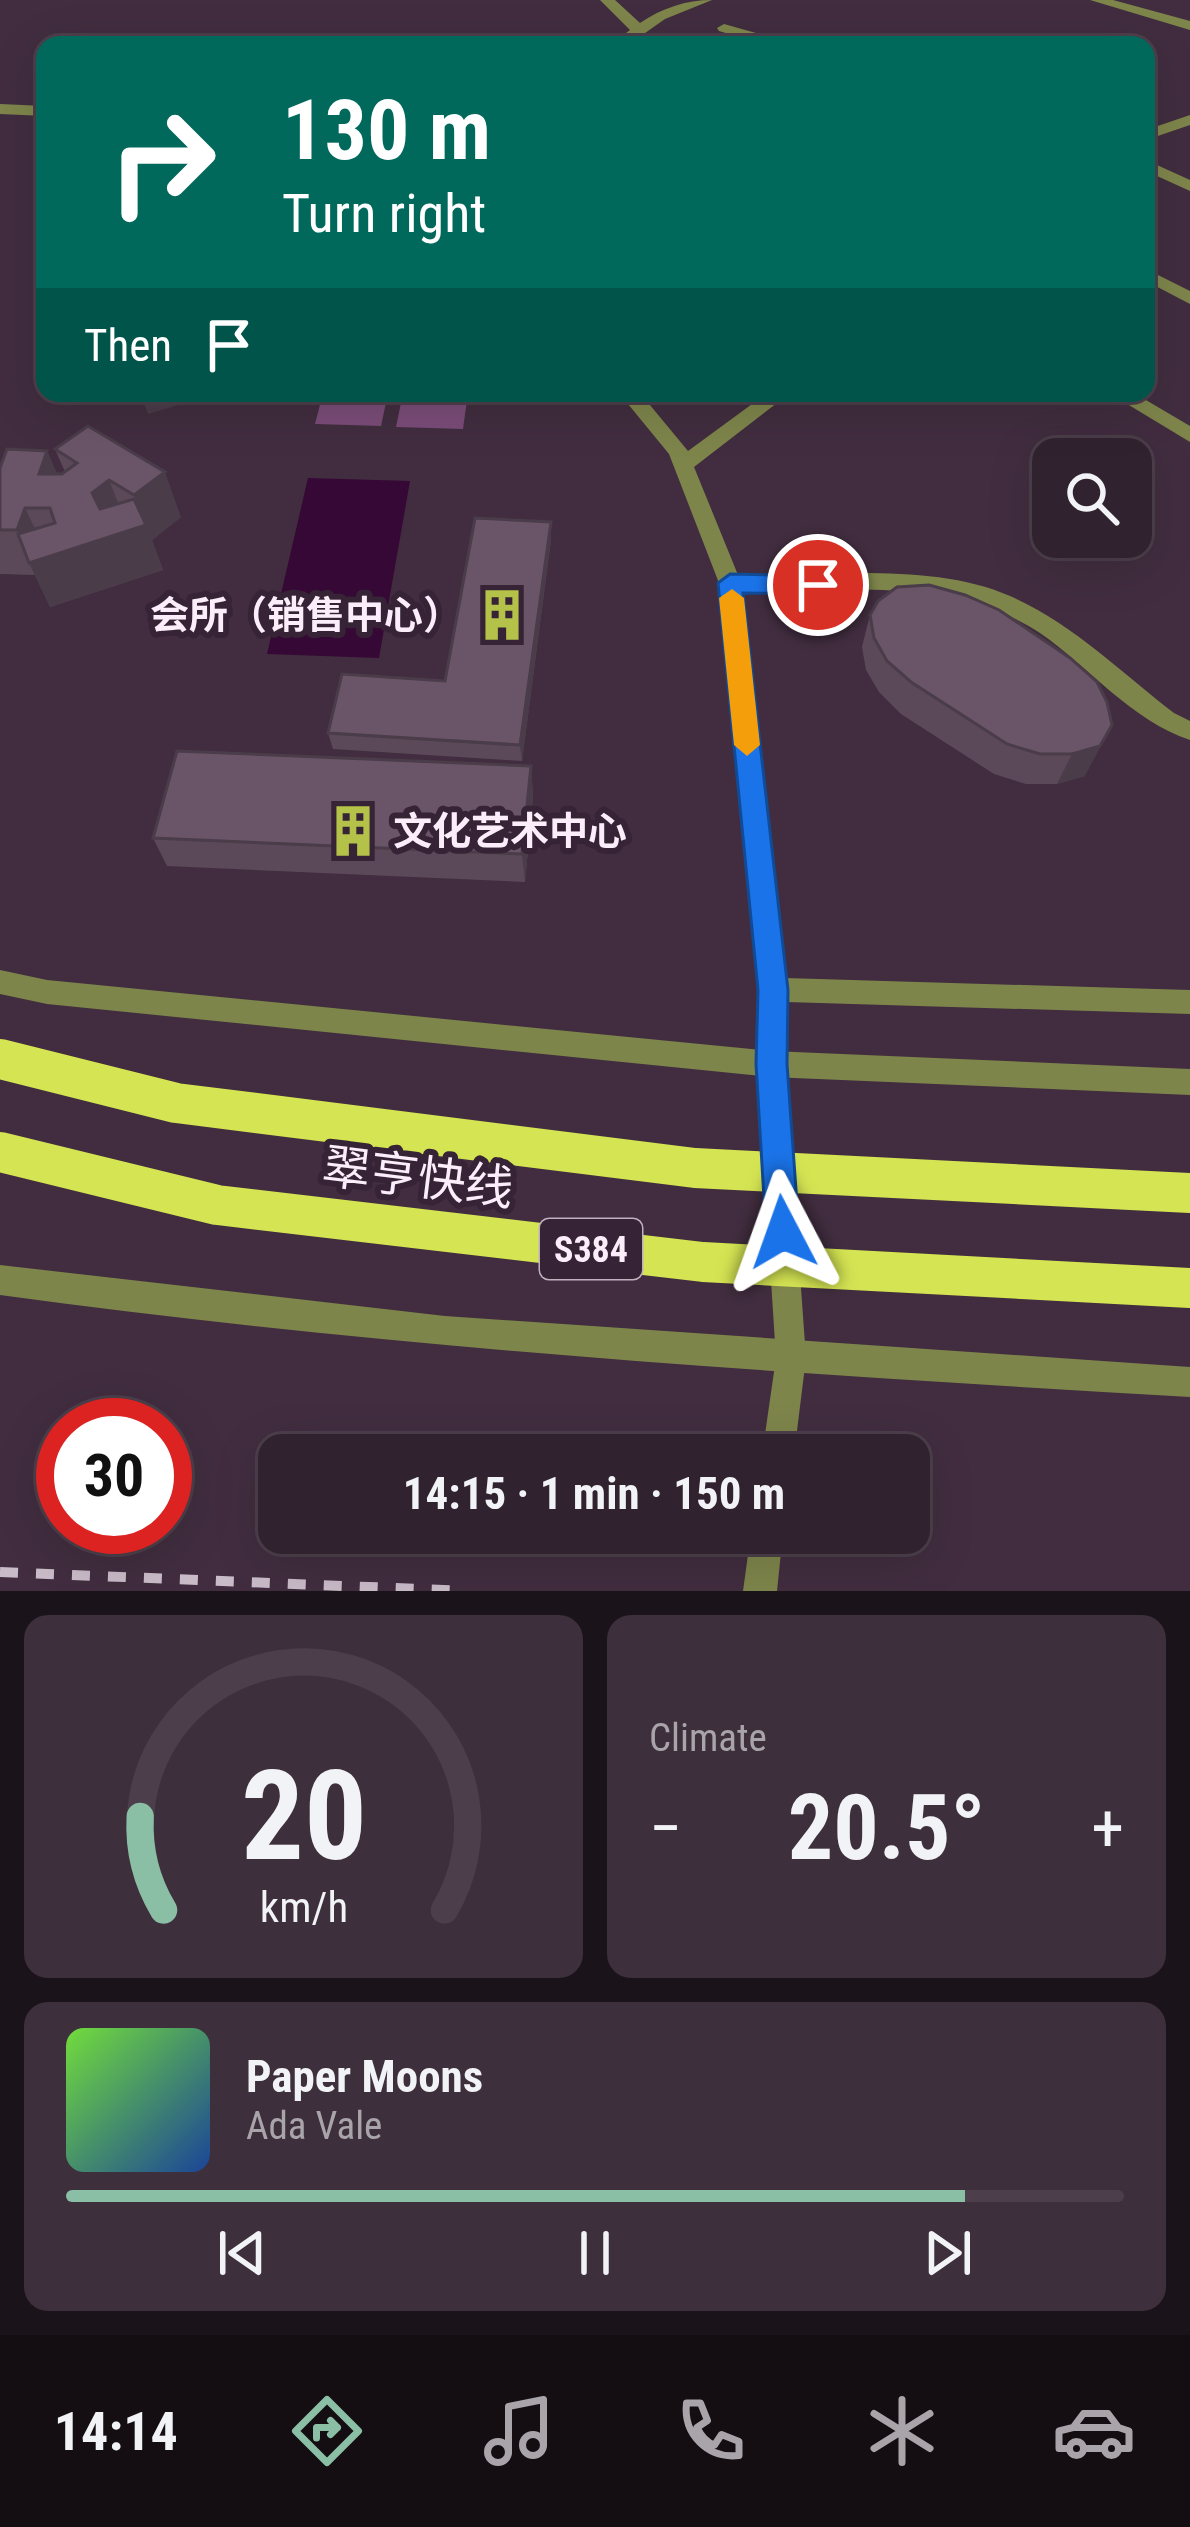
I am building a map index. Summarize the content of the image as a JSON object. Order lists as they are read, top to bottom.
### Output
{
  "streets": {
    "highway": ["翠亨快线", "S384"]
  },
  "places": {
    "building": ["会所（销售中心）", "文化艺术中心"]
  },
  "page": {
    "turn": ["130 m", "Turn right"],
    "then": "Then",
    "limit": "30",
    "trip": "14:15 · 1 min · 150 m",
    "tile": "Climate",
    "heat": ["−", "20.5°", "+"],
    "song": ["Paper Moons", "Ada Vale"],
    "tabs": "14:14",
    "gauge": ["20", "km/h"]
  }
}
